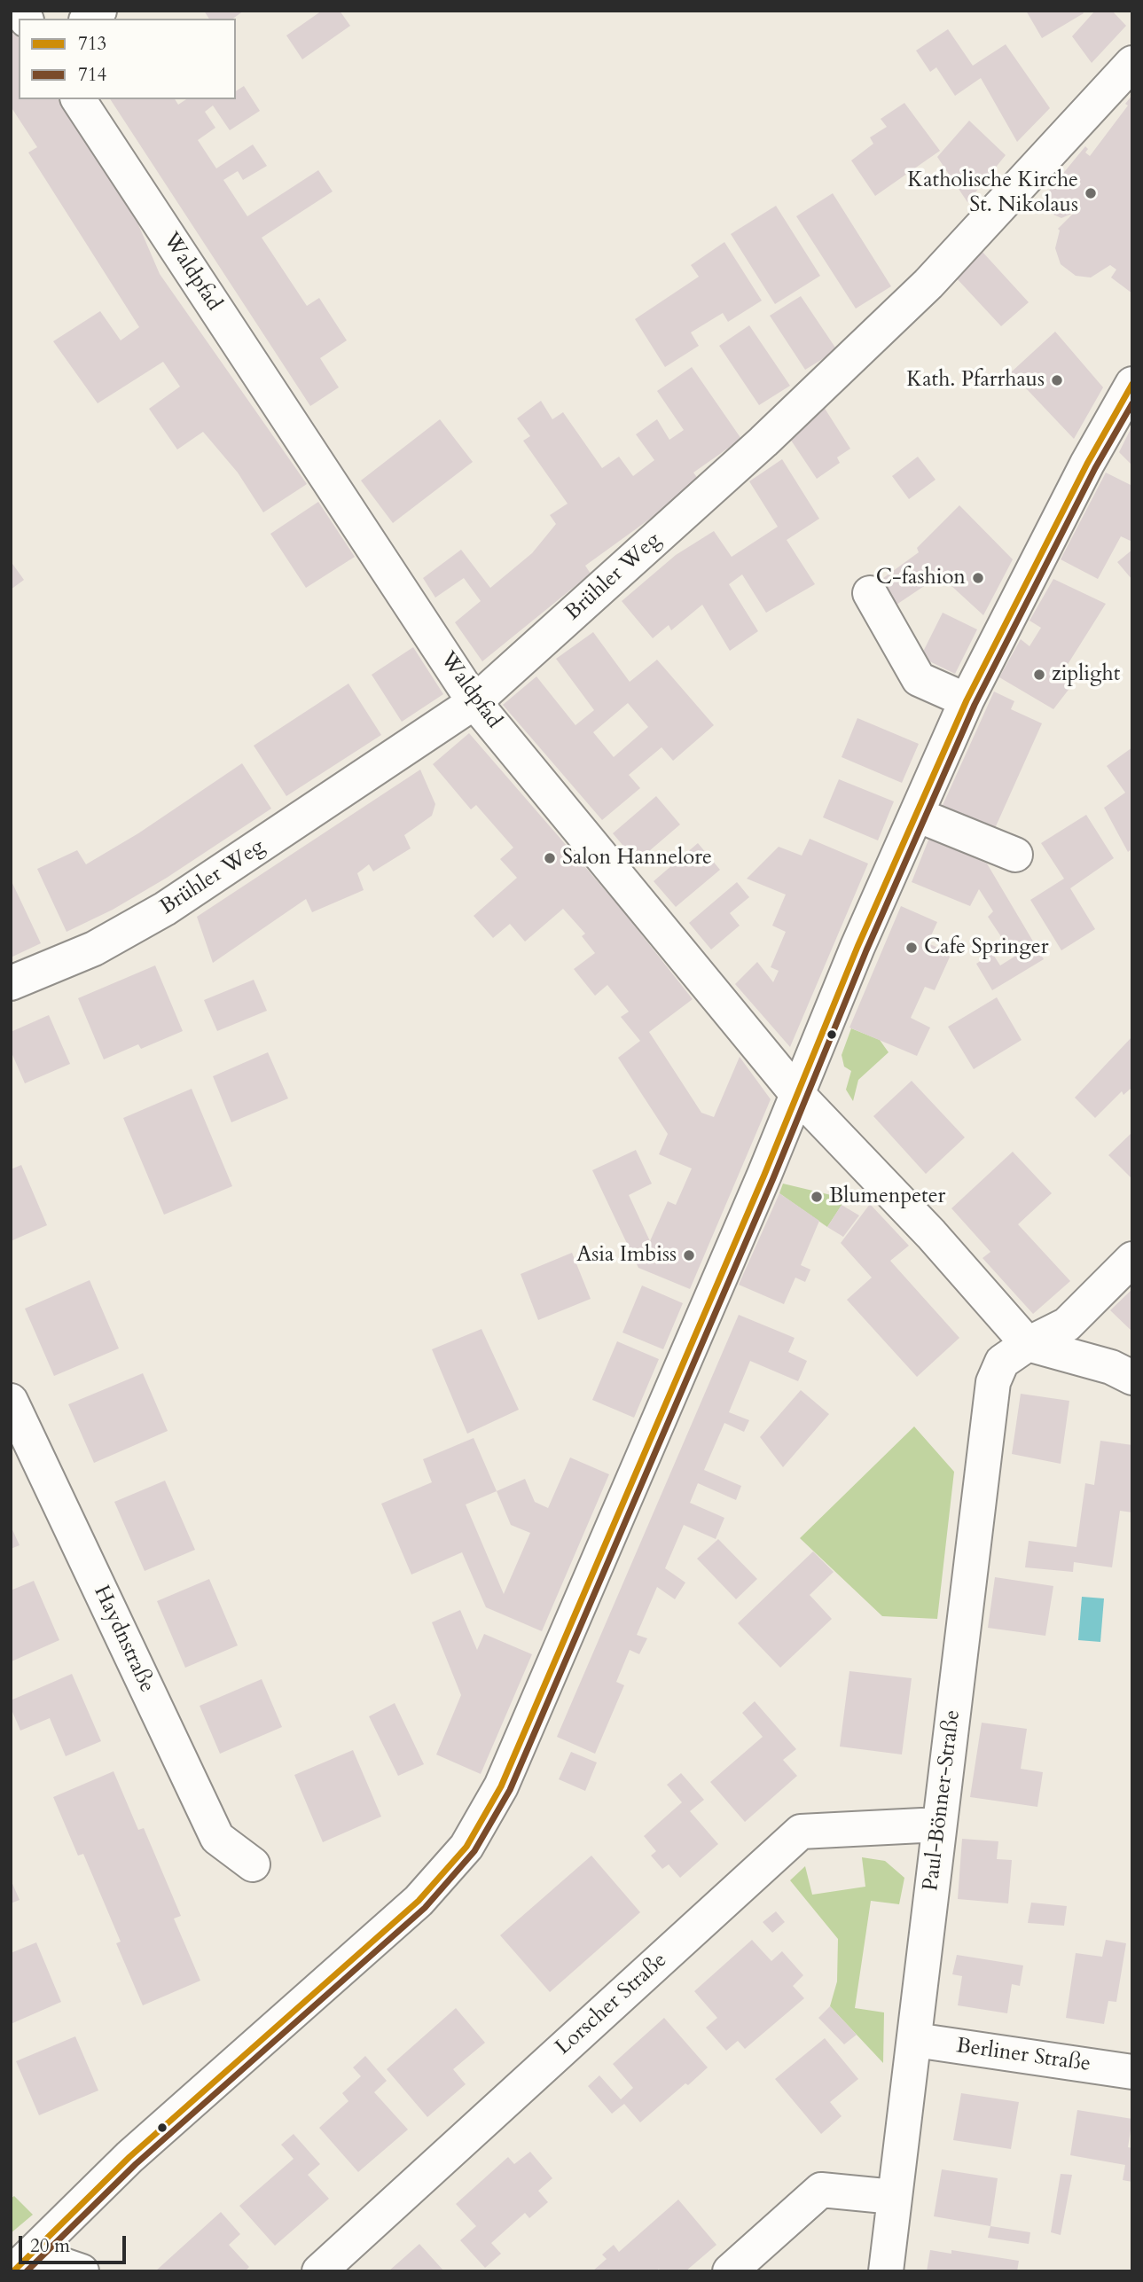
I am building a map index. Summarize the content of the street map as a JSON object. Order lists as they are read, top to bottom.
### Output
{
  "streets": {
    "street": [
      "Waldpfad",
      "Brühler Weg",
      "Haydnstraße",
      "Paul-Bönner-Straße",
      "Lorscher Straße",
      "Berliner Straße"
    ]
  },
  "crossings": [
    ["Waldpfad", "Brühler Weg"],
    ["Waldpfad", "Paul-Bönner-Straße"],
    ["Paul-Bönner-Straße", "Lorscher Straße"],
    ["Paul-Bönner-Straße", "Berliner Straße"]
  ],
  "places": [
    "Katholische Kirche St. Nikolaus",
    "Kath. Pfarrhaus",
    "C-fashion",
    "ziplight",
    "Salon Hannelore",
    "Cafe Springer",
    "Blumenpeter",
    "Asia Imbiss"
  ],
  "lines": ["transit line 713", "transit line 714"],
  "legend": ["713", "714"],
  "scale_bar": "20 m"
}
